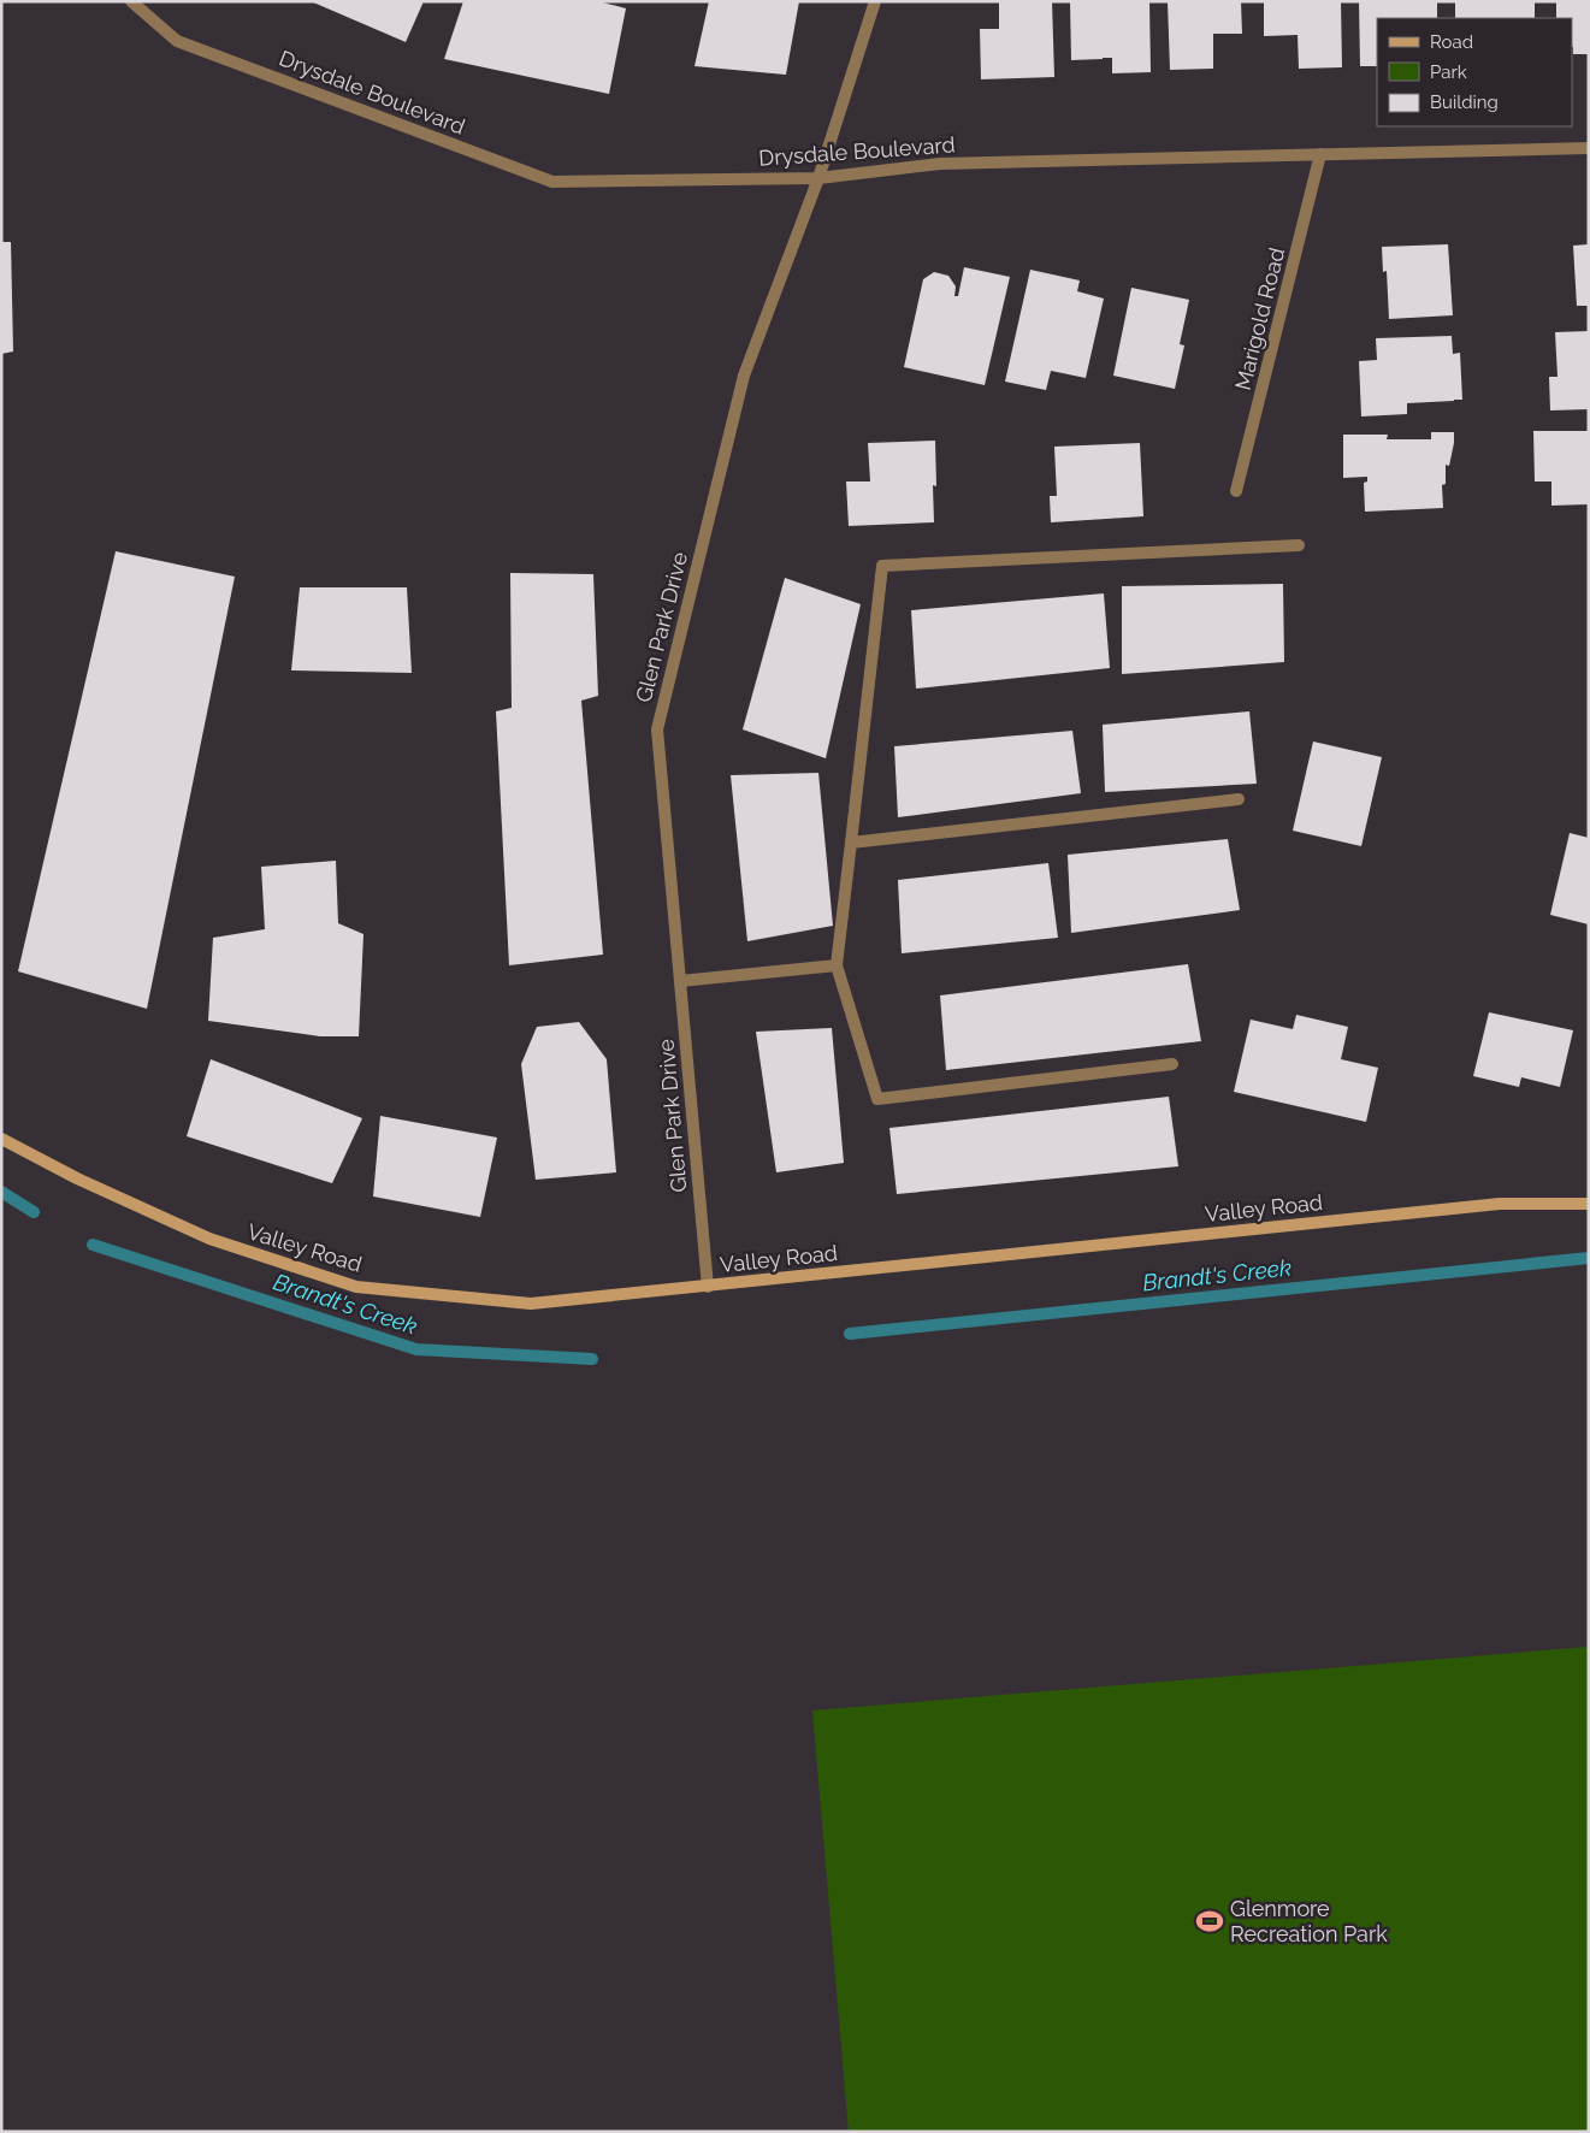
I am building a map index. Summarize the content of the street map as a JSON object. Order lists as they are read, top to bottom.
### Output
{
  "streets": {
    "street": [
      "Drysdale Boulevard",
      "Marigold Road",
      "Glen Park Drive",
      "Valley Road"
    ]
  },
  "crossings": [
    ["Drysdale Boulevard", "Marigold Road"],
    ["Drysdale Boulevard", "Glen Park Drive"],
    ["Glen Park Drive", "Valley Road"]
  ],
  "water": ["Brandt's Creek"],
  "places": {
    "sports": ["Glenmore Recreation Park"]
  },
  "legend": ["Road", "Park", "Building"]
}
